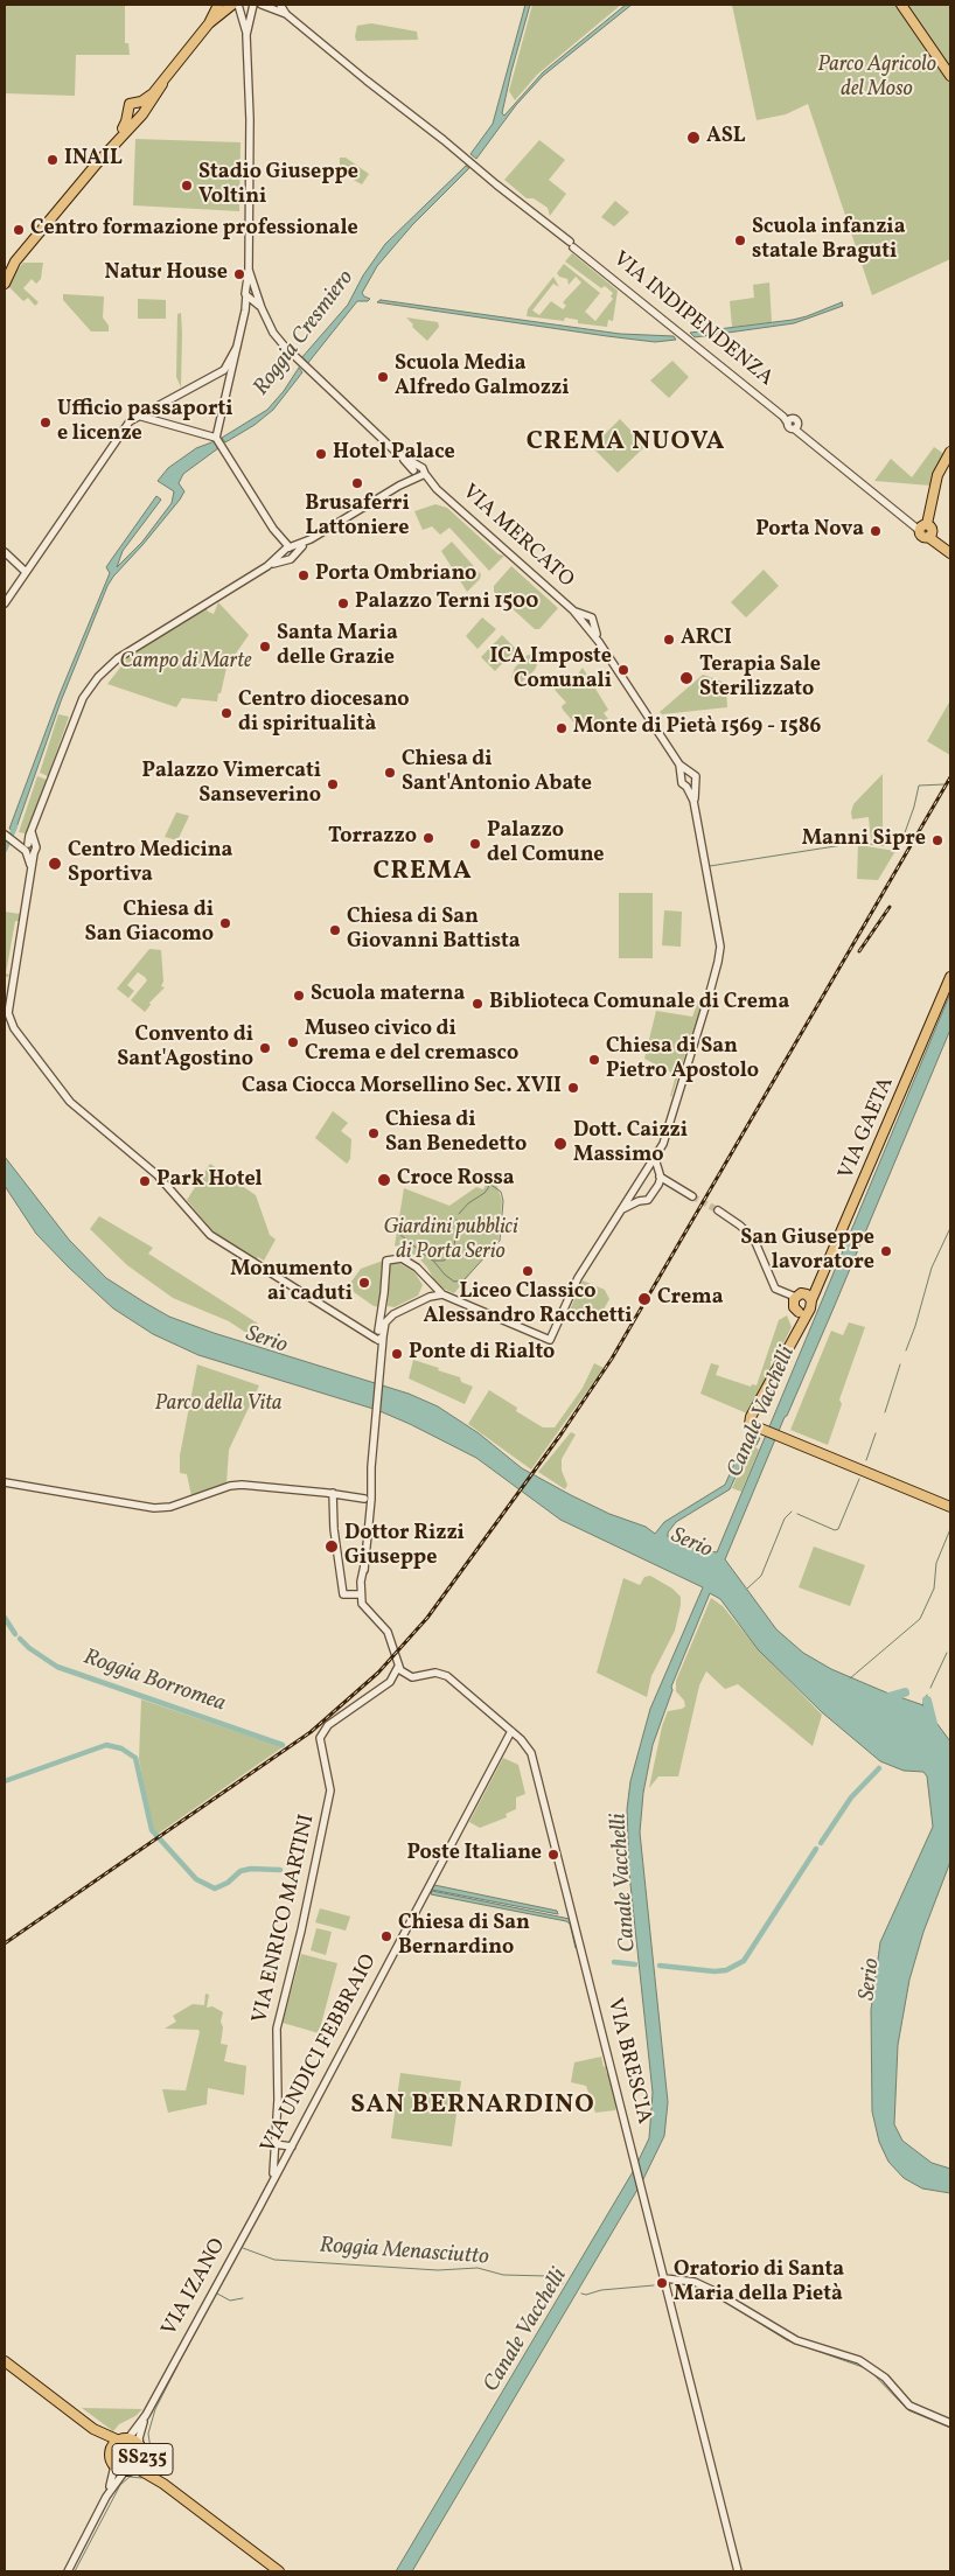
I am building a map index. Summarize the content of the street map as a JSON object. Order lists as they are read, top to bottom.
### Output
{
  "streets": {
    "main road": ["VIA GAETA", "SS235"],
    "street": [
      "VIA INDIPENDENZA",
      "VIA MERCATO",
      "VIA ENRICO MARTINI",
      "VIA UNDICI FEBBRAIO",
      "VIA BRESCIA",
      "VIA IZANO"
    ]
  },
  "crossings": [
    ["VIA ENRICO MARTINI", "VIA UNDICI FEBBRAIO"],
    ["VIA ENRICO MARTINI", "VIA BRESCIA"],
    ["VIA ENRICO MARTINI", "VIA IZANO"],
    ["VIA UNDICI FEBBRAIO", "VIA BRESCIA"],
    ["VIA UNDICI FEBBRAIO", "VIA IZANO"],
    ["VIA IZANO", "SS235"]
  ],
  "districts": ["CREMA NUOVA", "CREMA", "SAN BERNARDINO"],
  "water": [
    "Roggia Cresmiero",
    "Serio",
    "Canale Vacchelli",
    "Roggia Borromea",
    "Roggia Menasciutto"
  ],
  "parks": [
    "Parco Agricolo del Moso",
    "Campo di Marte",
    "Giardini pubblici di Porta Serio",
    "Parco della Vita"
  ],
  "places": [
    "ASL",
    "INAIL",
    "Stadio Giuseppe Voltini",
    "Centro formazione professionale",
    "Scuola infanzia statale Braguti",
    "Natur House",
    "Scuola Media Alfredo Galmozzi",
    "Ufficio passaporti e licenze",
    "Hotel Palace",
    "Brusaferri Lattoniere",
    "Porta Nova",
    "Porta Ombriano",
    "Palazzo Terni 1500",
    "ARCI",
    "Santa Maria delle Grazie",
    "ICA Imposte Comunali",
    "Terapia Sale Sterilizzato",
    "Centro diocesano di spiritualità",
    "Monte di Pietà 1569 - 1586",
    "Chiesa di Sant'Antonio Abate",
    "Palazzo Vimercati Sanseverino",
    "Torrazzo",
    "Manni Sipre",
    "Palazzo del Comune",
    "Centro Medicina Sportiva",
    "Chiesa di San Giacomo",
    "Chiesa di San Giovanni Battista",
    "Scuola materna",
    "Biblioteca Comunale di Crema",
    "Museo civico di Crema e del cremasco",
    "Convento di Sant'Agostino",
    "Chiesa di San Pietro Apostolo",
    "Casa Ciocca Morsellino Sec. XVII",
    "Chiesa di San Benedetto",
    "Dott. Caizzi Massimo",
    "Croce Rossa",
    "Park Hotel",
    "San Giuseppe lavoratore",
    "Liceo Classico Alessandro Racchetti",
    "Monumento ai caduti",
    "Crema",
    "Ponte di Rialto",
    "Dottor Rizzi Giuseppe",
    "Poste Italiane",
    "Chiesa di San Bernardino",
    "Oratorio di Santa Maria della Pietà"
  ]
}
